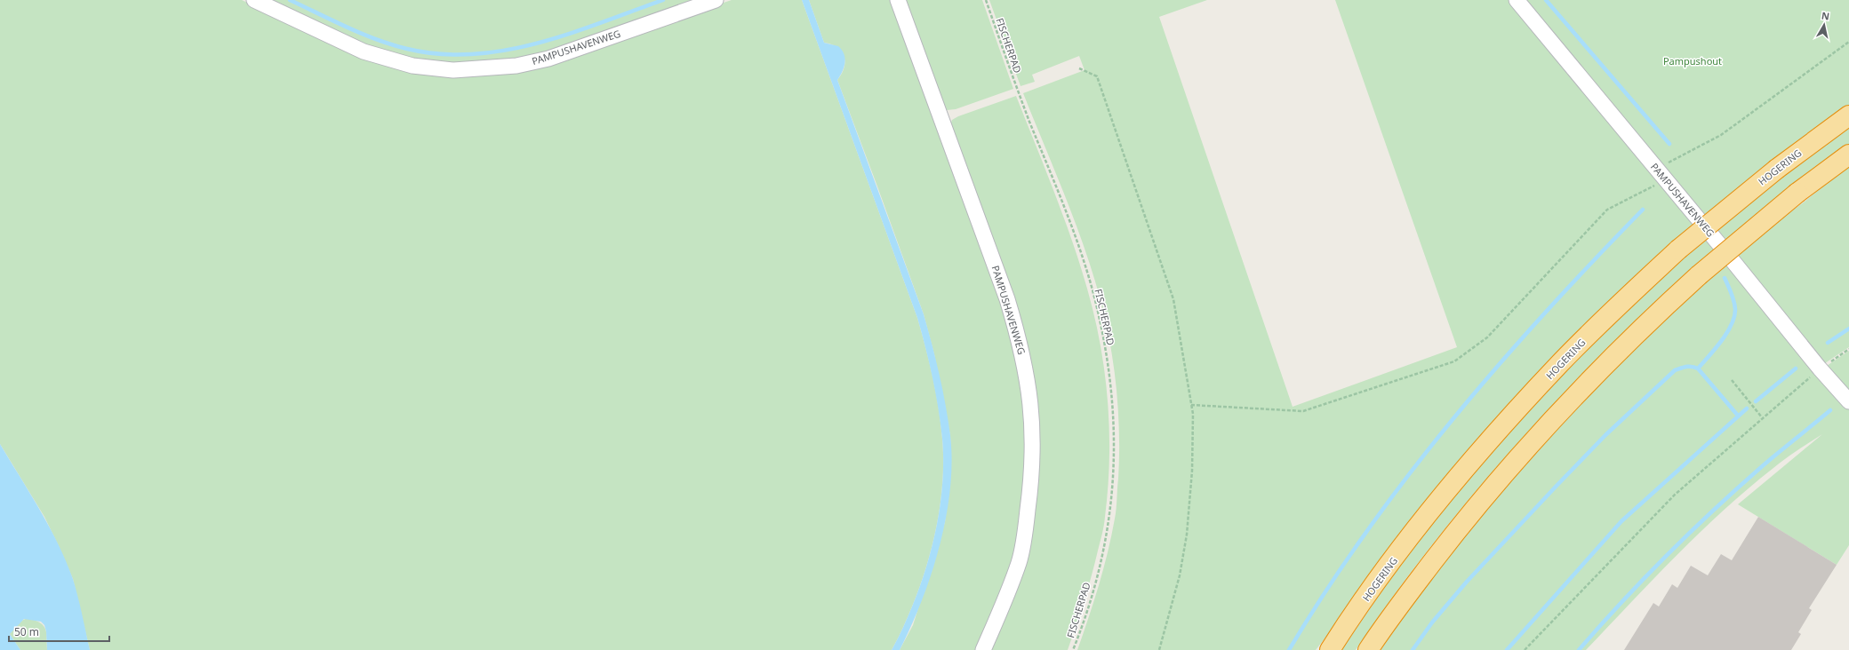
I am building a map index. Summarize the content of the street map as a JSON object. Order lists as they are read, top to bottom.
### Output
{
  "streets": {
    "highway": ["HOGERING"],
    "street": ["PAMPUSHAVENWEG"],
    "path": ["FISCHERPAD"]
  },
  "parks": ["Pampushout"],
  "scale_bar": "50 m",
  "north": "top"
}
